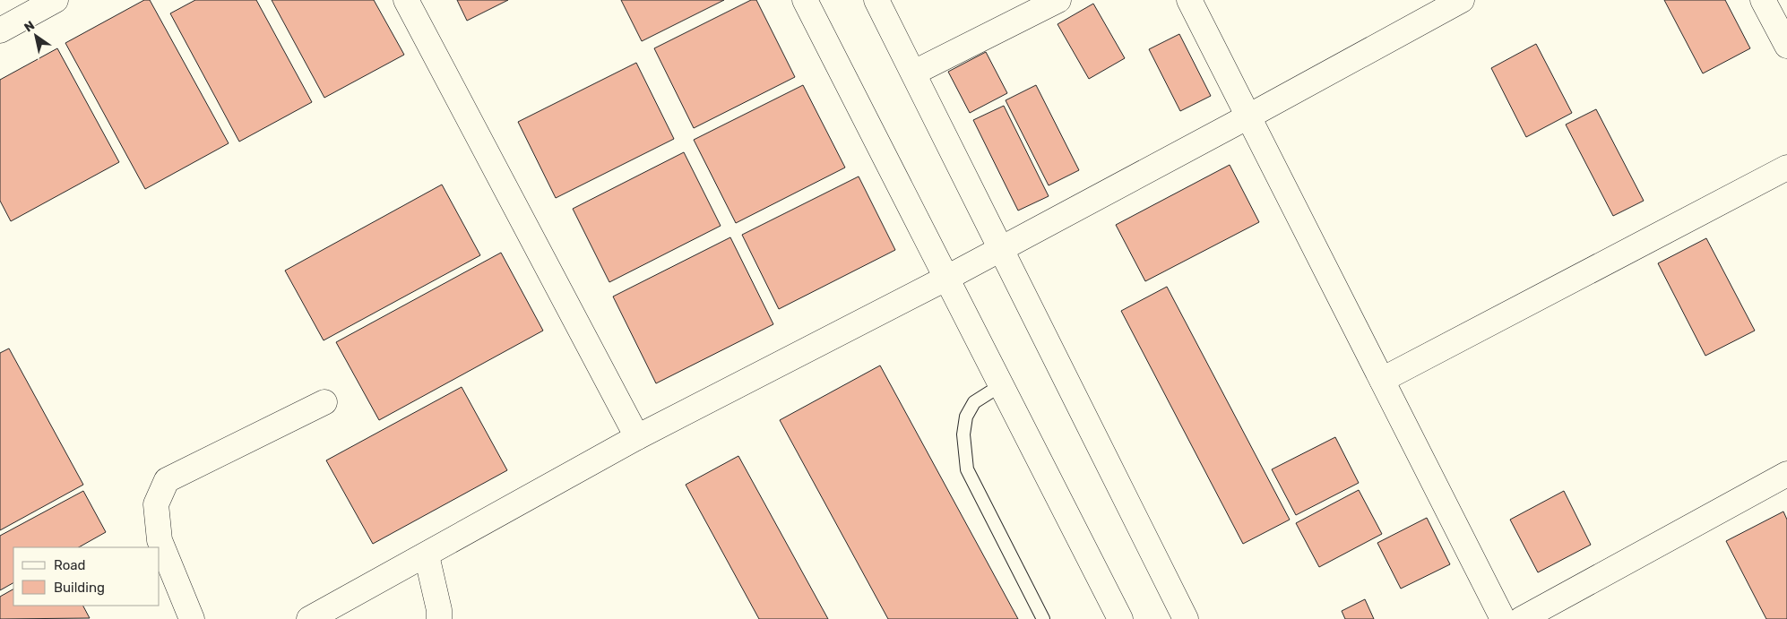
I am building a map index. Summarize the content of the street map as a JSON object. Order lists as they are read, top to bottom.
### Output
{
  "legend": ["Road", "Building"],
  "north": "top left"
}
